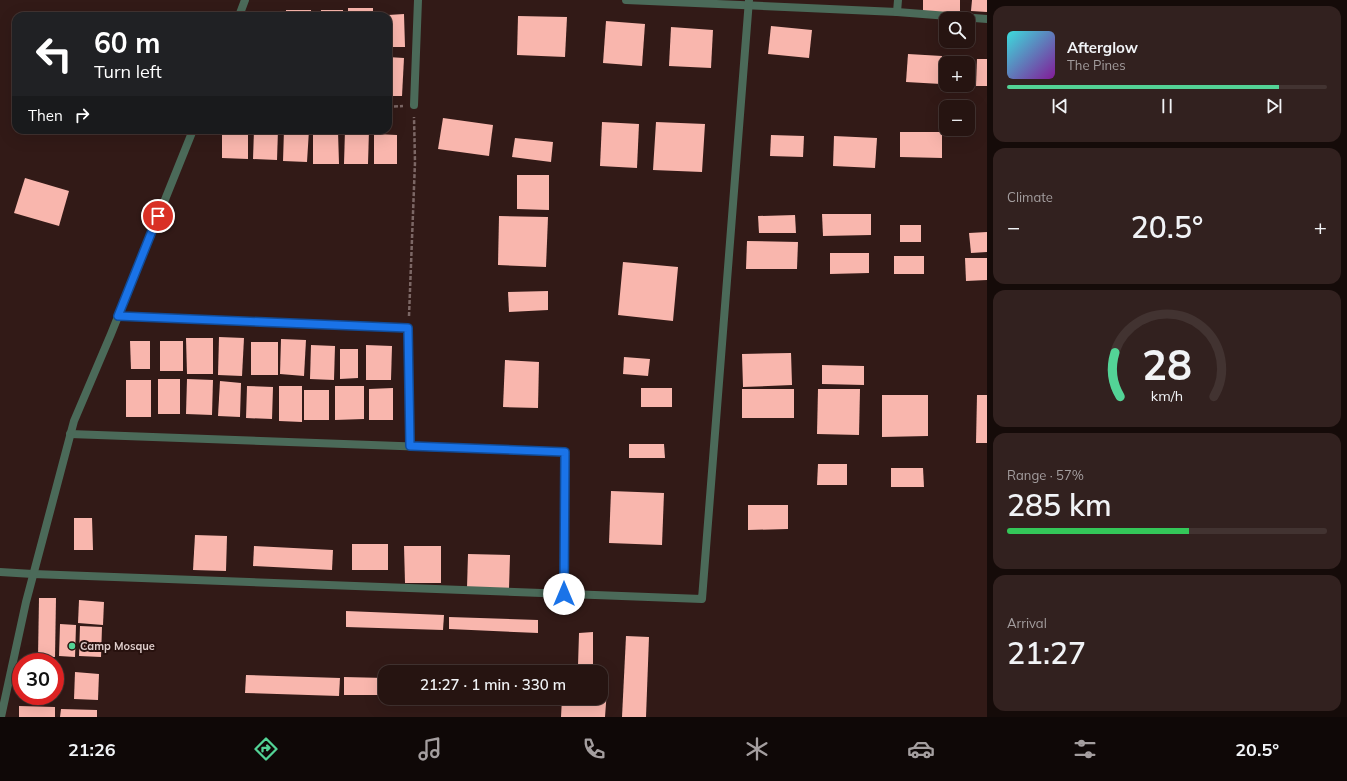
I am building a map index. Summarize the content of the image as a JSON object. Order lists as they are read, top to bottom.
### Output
{
  "places": ["Camp Mosque"],
  "page": {
    "map_buttons": ["+", "−"],
    "turn": ["60 m", "Turn left"],
    "song": ["Afterglow", "The Pines"],
    "then": "Then",
    "tile": [
      "Climate",
      ["Range · 57%", "285 km"],
      ["Arrival", "21:27"]
    ],
    "heat": ["−", "20.5°", "+"],
    "limit": "30",
    "trip": "21:27 · 1 min · 330 m",
    "tabs": ["21:26", "20.5°"],
    "gauge": ["28", "km/h"]
  }
}
